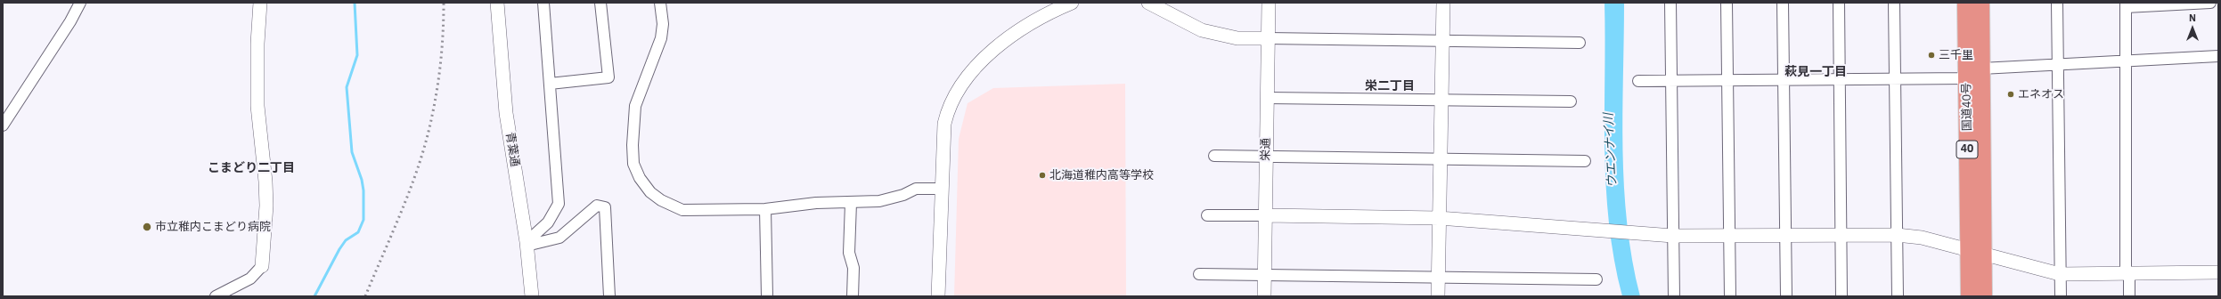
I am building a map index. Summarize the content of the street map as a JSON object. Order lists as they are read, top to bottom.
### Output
{
  "streets": {
    "highway": ["国道40号", "40"],
    "street": ["青葉通", "栄通"]
  },
  "districts": ["萩見一丁目", "栄二丁目", "こまどり二丁目"],
  "water": ["ウエンナイ川"],
  "places": [
    "三千里",
    "エネオス",
    "北海道稚内高等学校",
    "市立稚内こまどり病院"
  ],
  "north": "top"
}
